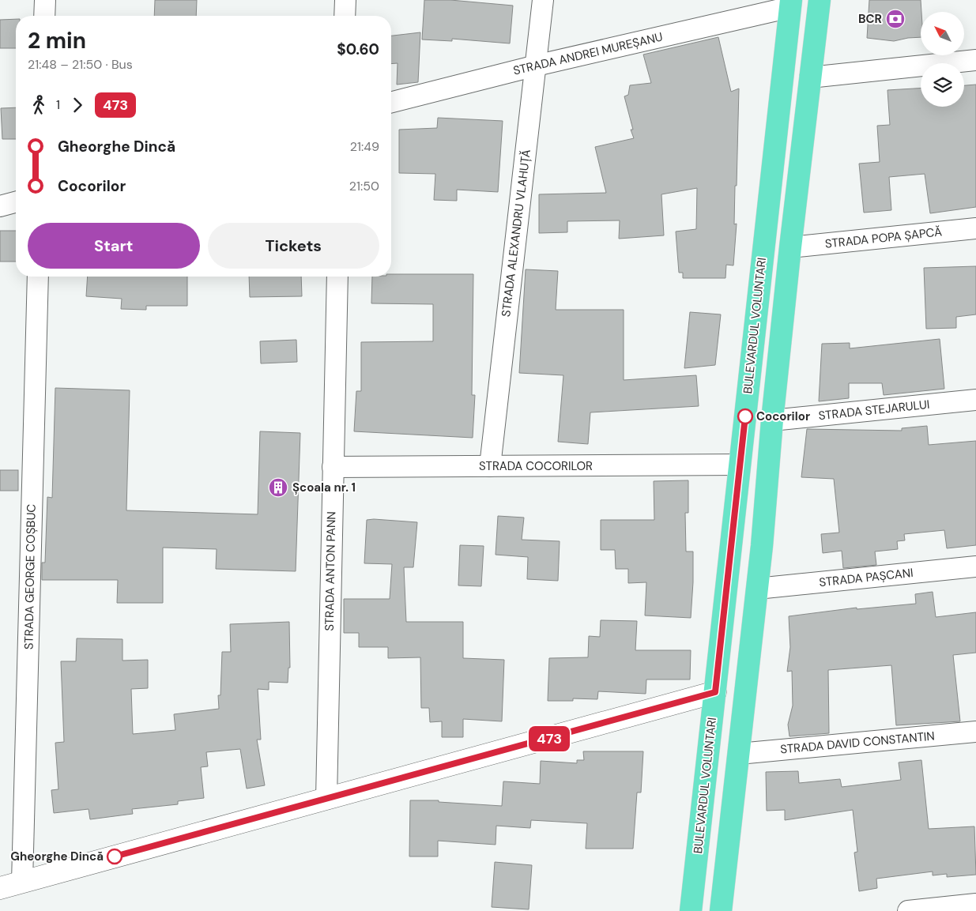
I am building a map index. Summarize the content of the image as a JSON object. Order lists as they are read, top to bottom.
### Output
{
  "streets": {
    "highway": ["BULEVARDUL VOLUNTARI"],
    "street": [
      "STRADA ANDREI MUREȘANU",
      "STRADA ALEXANDRU VLAHUȚĂ",
      "STRADA POPA ȘAPCĂ",
      "STRADA STEJARULUI",
      "STRADA COCORILOR",
      "STRADA ANTON PANN",
      "STRADA GEORGE COȘBUC",
      "STRADA PAȘCANI",
      "STRADA DAVID CONSTANTIN"
    ]
  },
  "crossings": [
    ["STRADA ANDREI MUREȘANU", "STRADA ALEXANDRU VLAHUȚĂ"],
    ["STRADA ANDREI MUREȘANU", "BULEVARDUL VOLUNTARI"],
    ["STRADA ALEXANDRU VLAHUȚĂ", "STRADA COCORILOR"],
    ["BULEVARDUL VOLUNTARI", "STRADA COCORILOR"],
    ["STRADA COCORILOR", "STRADA ANTON PANN"]
  ],
  "places": {
    "bank": ["BCR"],
    "other": ["Cocorilor", "Gheorghe Dincă"],
    "building": ["Școala nr. 1"]
  },
  "lines": ["bus line 473"],
  "north": "top left",
  "page": {
    "on_map": "473",
    "heading": ["2 min", "21:48 – 21:50 · Bus", "$0.60"],
    "legs": ["1", "473"],
    "list": [
      {
        "name": "Gheorghe Dincă",
        "value": "21:49"
      },
      {
        "name": "Cocorilor",
        "value": "21:50"
      }
    ],
    "buttons": ["Start", "Tickets"]
  }
}
